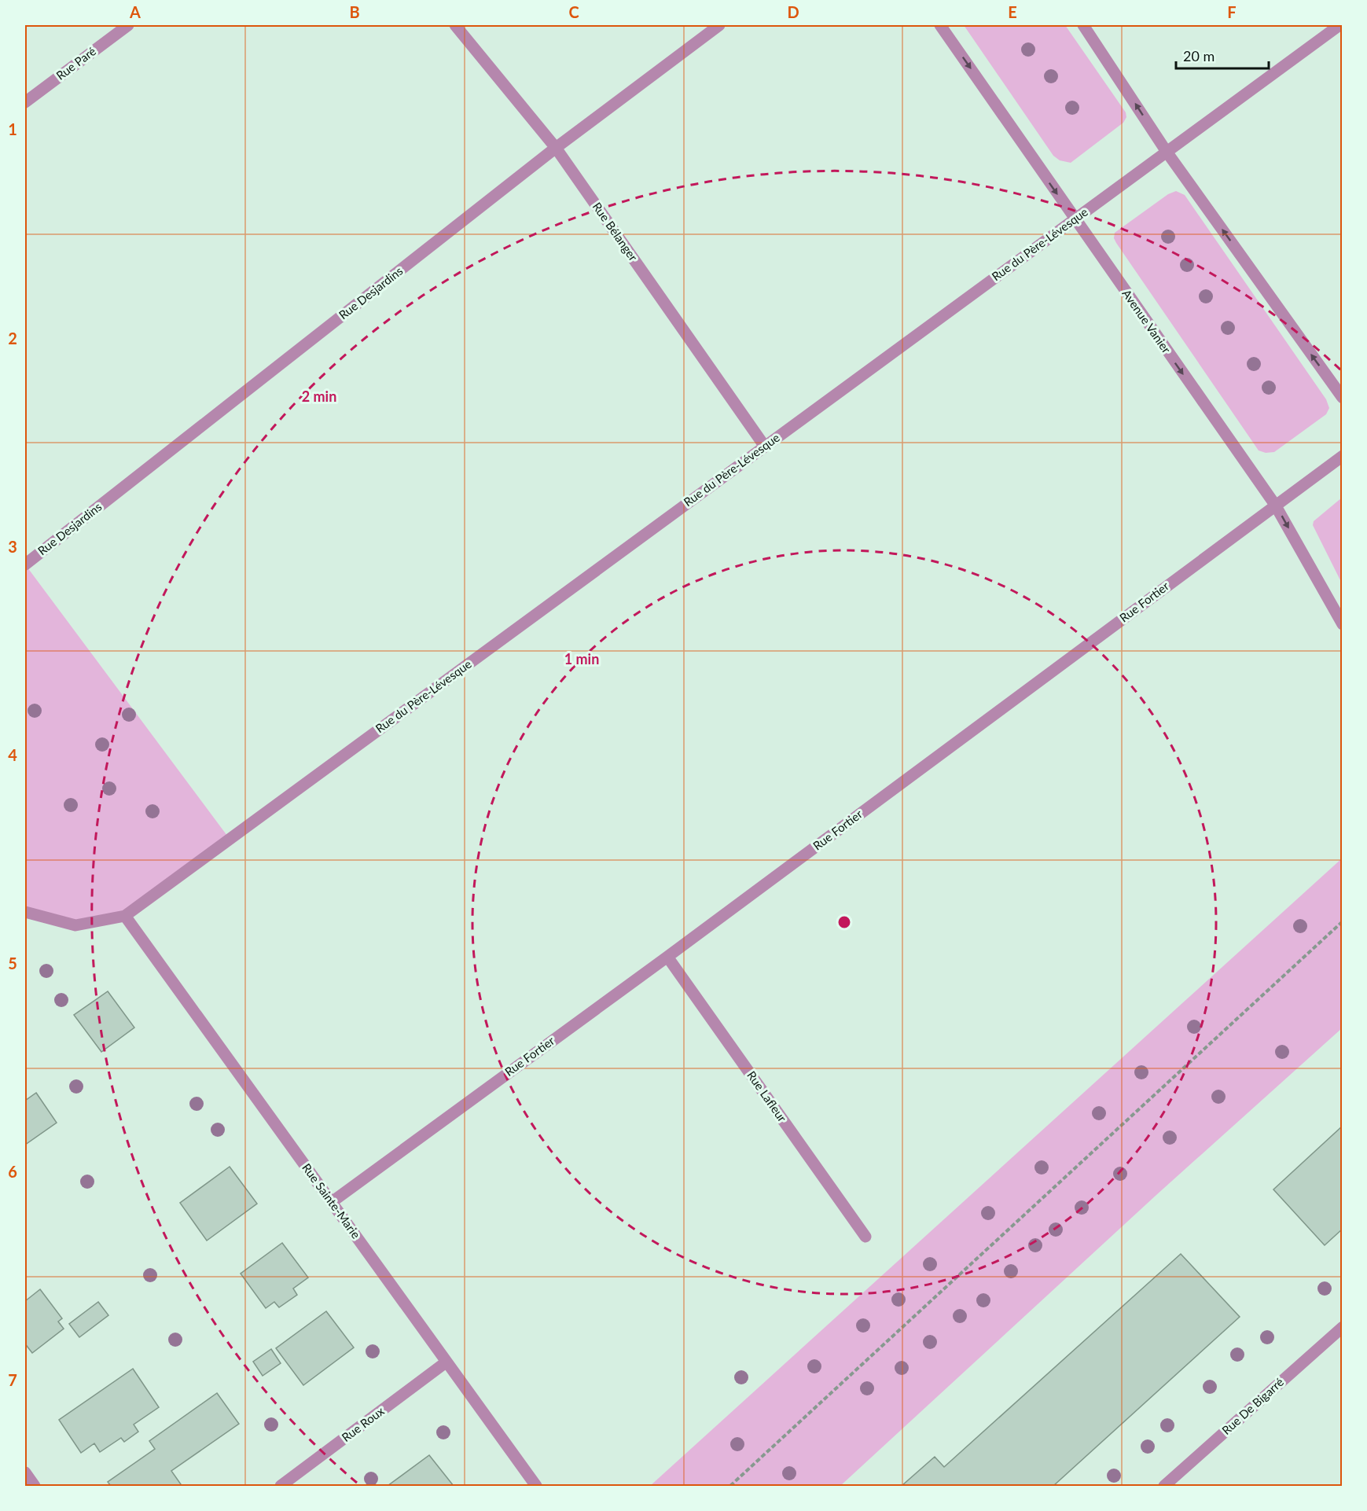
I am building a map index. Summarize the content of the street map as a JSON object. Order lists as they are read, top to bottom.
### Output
{
  "streets": {
    "street": [
      "Rue Paré",
      "Rue Bélanger",
      "Rue du Père-Lévesque",
      "Rue Desjardins",
      "Avenue Vanier",
      "Rue Fortier",
      "Rue Lafleur",
      "Rue Sainte-Marie",
      "Rue De Bigarré",
      "Rue Roux"
    ]
  },
  "crossings": [
    ["Rue Bélanger", "Rue du Père-Lévesque"],
    ["Rue Bélanger", "Rue Desjardins"],
    ["Rue du Père-Lévesque", "Avenue Vanier"],
    ["Rue du Père-Lévesque", "Rue Sainte-Marie"],
    ["Avenue Vanier", "Rue Fortier"],
    ["Rue Fortier", "Rue Lafleur"],
    ["Rue Fortier", "Rue Sainte-Marie"],
    ["Rue Sainte-Marie", "Rue Roux"]
  ],
  "one_way": ["Avenue Vanier"],
  "scale_bar": "20 m",
  "grid": {
    "columns": [
      "A",
      "B",
      "C",
      "D",
      "E",
      "F"
    ],
    "rows": [
      "1",
      "2",
      "3",
      "4",
      "5",
      "6",
      "7"
    ]
  },
  "rings": ["2 min", "1 min"]
}
